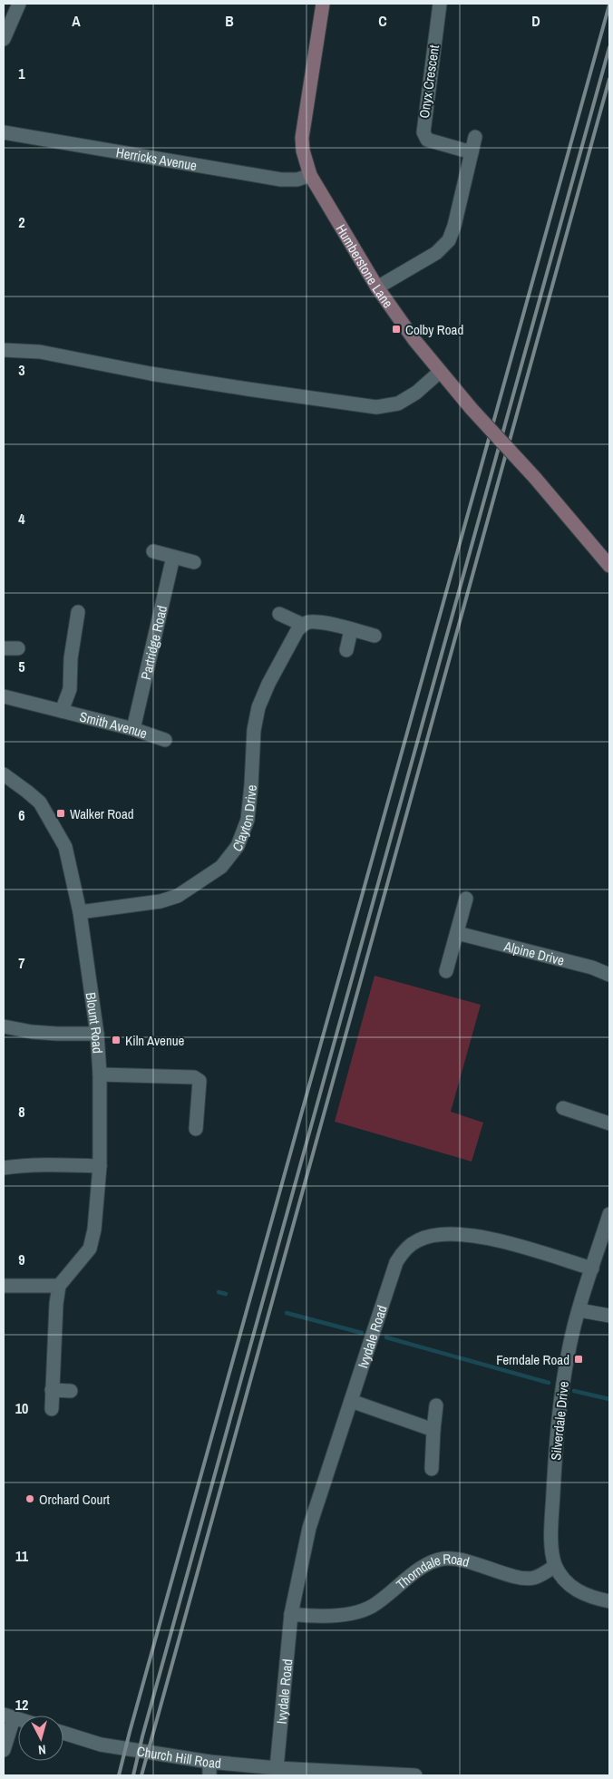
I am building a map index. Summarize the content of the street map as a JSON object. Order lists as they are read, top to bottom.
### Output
{
  "streets": {
    "street": [
      "Onyx Crescent",
      "Herricks Avenue",
      "Humberstone Lane",
      "Partridge Road",
      "Smith Avenue",
      "Clayton Drive",
      "Alpine Drive",
      "Blount Road",
      "Ivydale Road",
      "Silverdale Drive",
      "Thorndale Road",
      "Church Hill Road"
    ]
  },
  "crossings": [
    ["Herricks Avenue", "Humberstone Lane"],
    ["Partridge Road", "Smith Avenue"],
    ["Clayton Drive", "Blount Road"],
    ["Ivydale Road", "Silverdale Drive"],
    ["Ivydale Road", "Thorndale Road"],
    ["Ivydale Road", "Church Hill Road"],
    ["Silverdale Drive", "Thorndale Road"]
  ],
  "places": {
    "transit": [
      "Colby Road",
      "Walker Road",
      "Kiln Avenue",
      "Ferndale Road"
    ],
    "other": ["Orchard Court"]
  },
  "north": "bottom",
  "grid": {
    "columns": [
      "A",
      "B",
      "C",
      "D"
    ],
    "rows": [
      "1",
      "2",
      "3",
      "4",
      "5",
      "6",
      "7",
      "8",
      "9",
      "10",
      "11",
      "12"
    ]
  }
}
